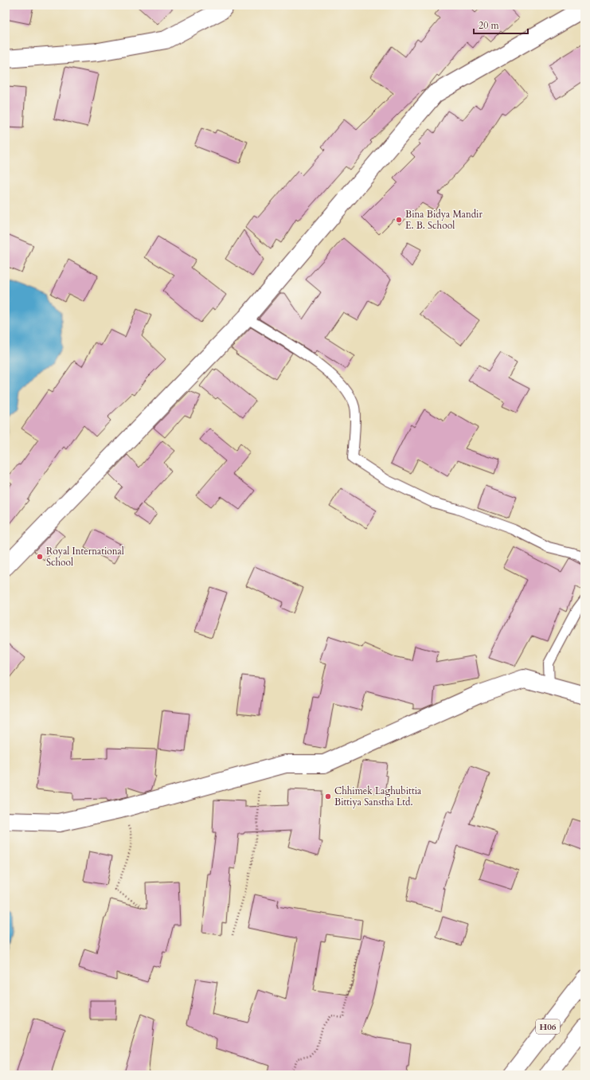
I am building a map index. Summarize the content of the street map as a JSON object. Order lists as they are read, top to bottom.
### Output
{
  "streets": {
    "main road": ["H06"]
  },
  "places": ["Bina Bidya Mandir E. B. School", "Royal International School", "Chhimek Laghubittia Bittiya Sanstha Ltd."],
  "scale_bar": "20 m"
}
